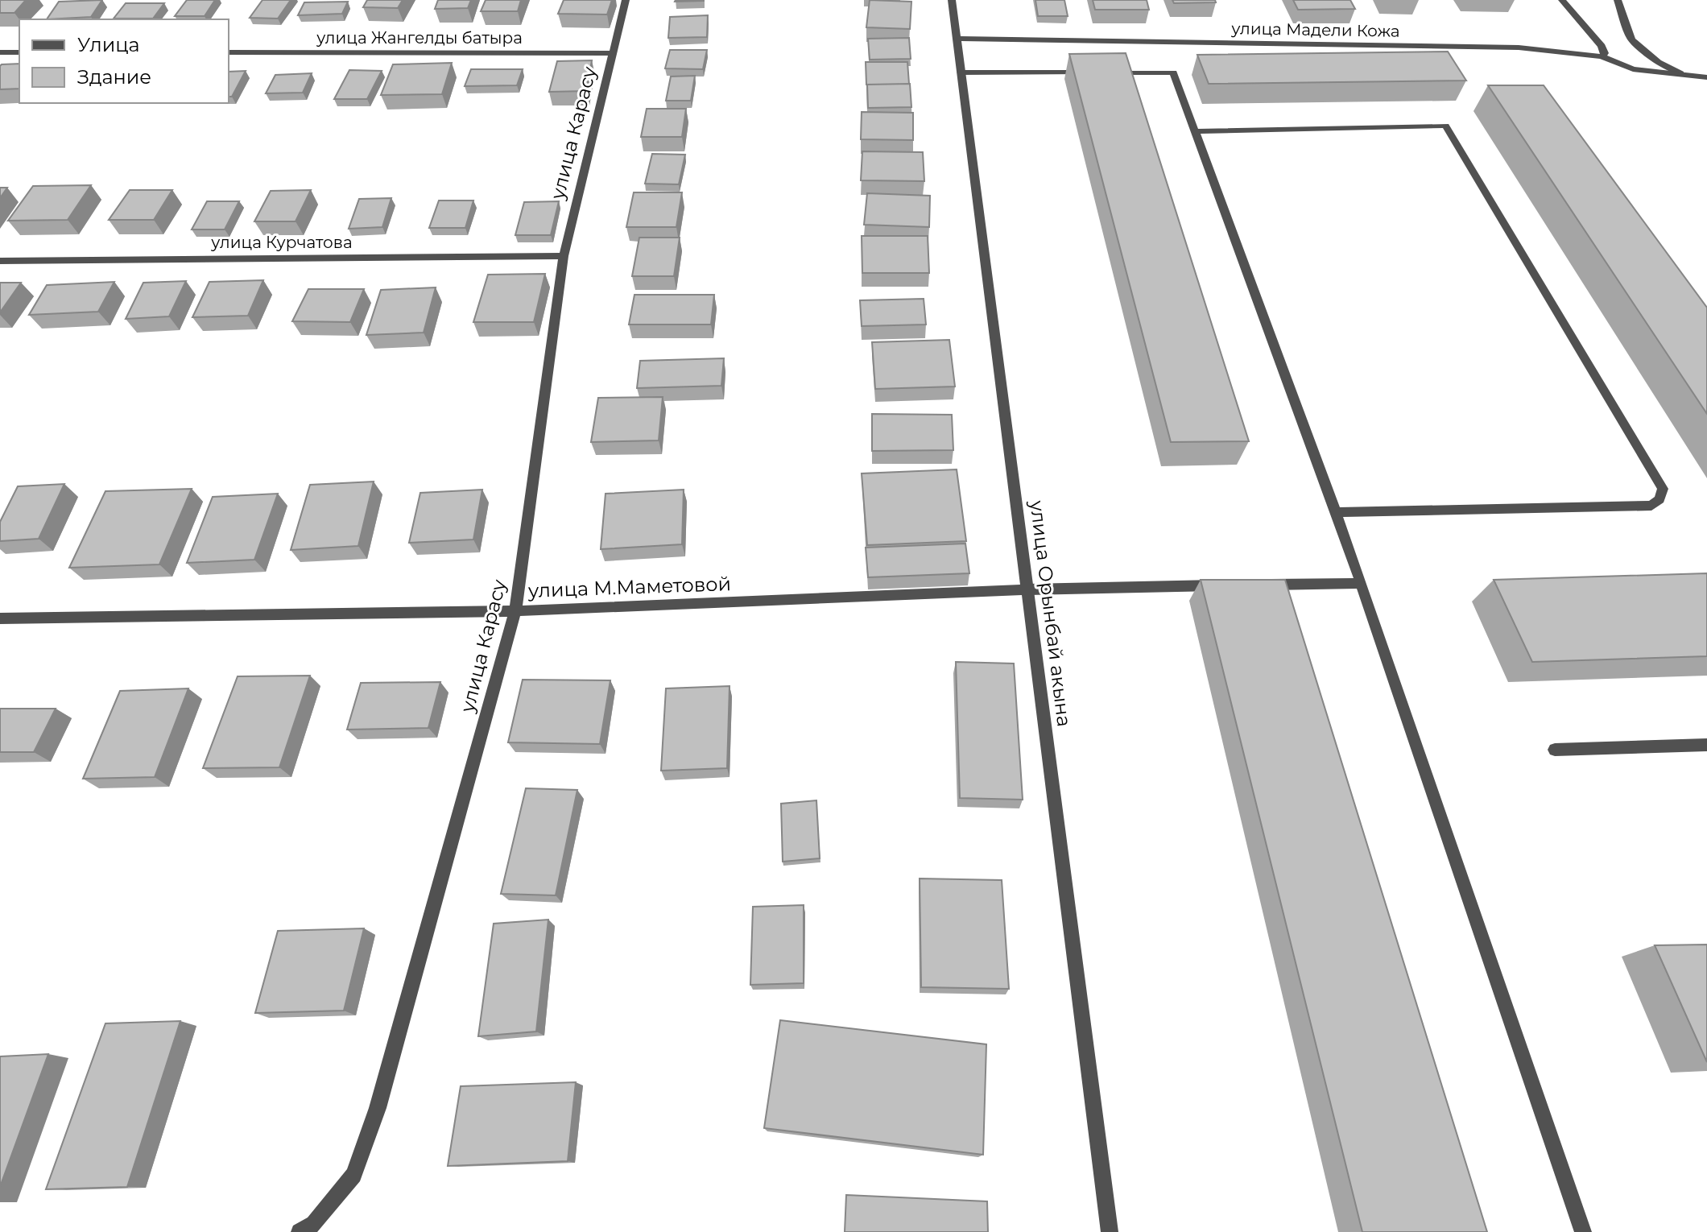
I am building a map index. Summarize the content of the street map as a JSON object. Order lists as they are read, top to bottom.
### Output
{
  "streets": {
    "street": [
      "улица Мадели Кожа",
      "улица Жангелды батыра",
      "улица Карасу",
      "улица Курчатова",
      "улица М.Маметовой",
      "улица Орынбай акына"
    ]
  },
  "crossings": [
    ["улица Мадели Кожа", "улица Орынбай акына"],
    ["улица Жангелды батыра", "улица Карасу"],
    ["улица Карасу", "улица Курчатова"],
    ["улица Карасу", "улица М.Маметовой"],
    ["улица М.Маметовой", "улица Орынбай акына"]
  ],
  "legend": ["Улица", "Здание"]
}
